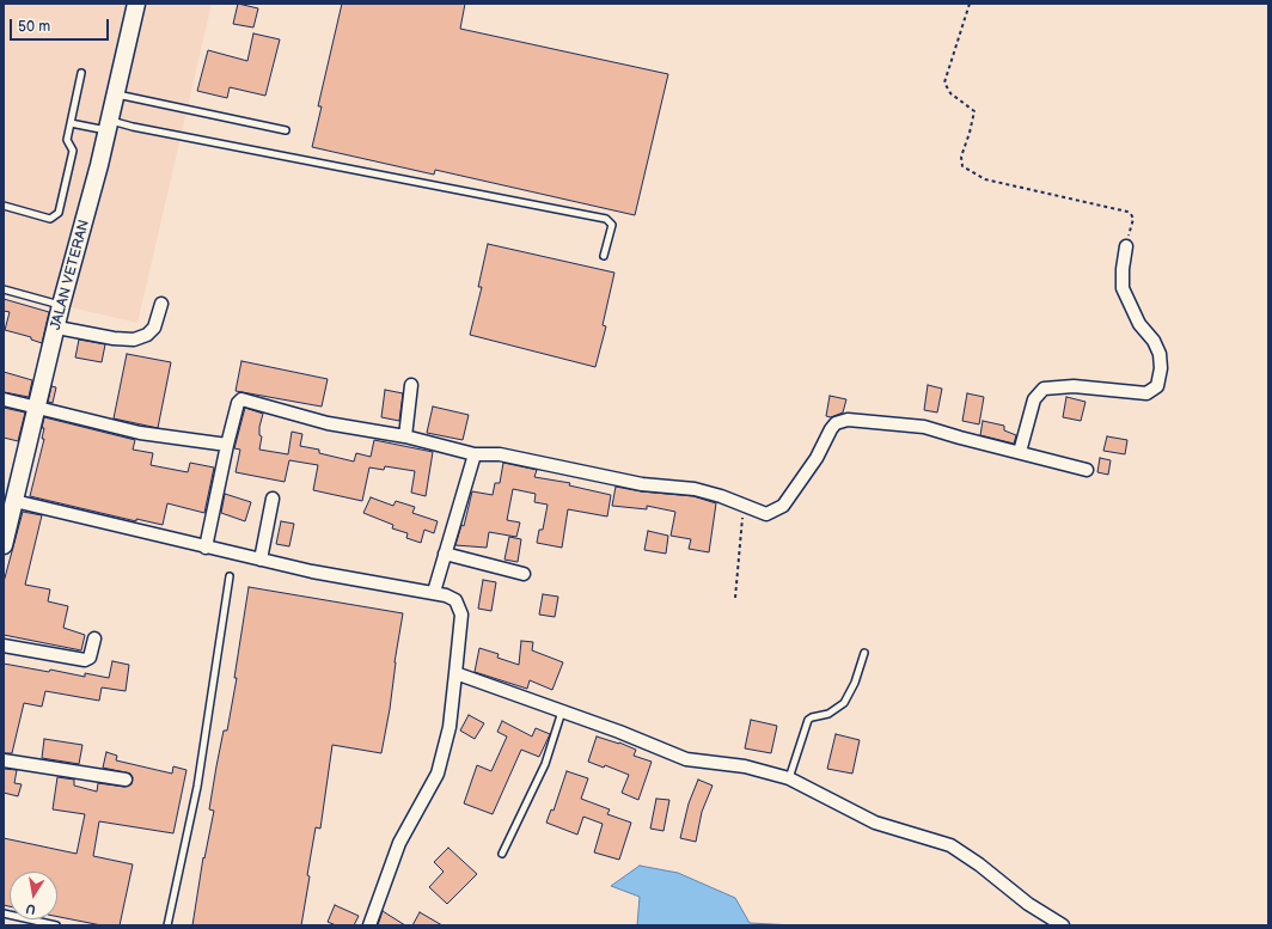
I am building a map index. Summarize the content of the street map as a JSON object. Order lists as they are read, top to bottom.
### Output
{
  "streets": {
    "main road": ["JALAN VETERAN"]
  },
  "scale_bar": "50 m",
  "north": "bottom"
}
